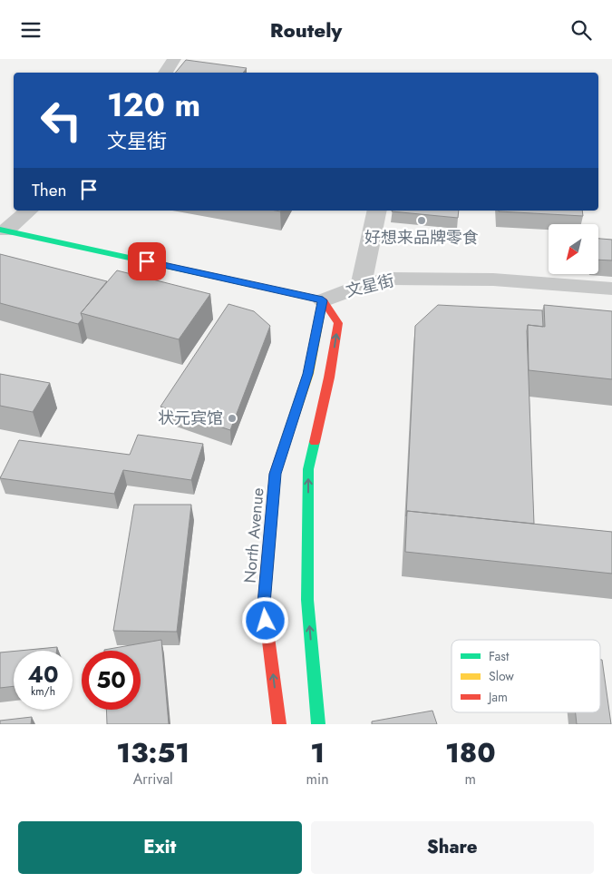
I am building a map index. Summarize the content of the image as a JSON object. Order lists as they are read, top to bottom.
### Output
{
  "streets": {
    "main road": ["North Avenue"],
    "street": ["文星街"]
  },
  "crossings": [
    ["文星街", "North Avenue"]
  ],
  "places": ["好想来品牌零食", "状元宾馆"],
  "legend": ["Fast", "Slow", "Jam"],
  "north": "bottom left",
  "page": {
    "header": "Routely",
    "turn": ["120 m", "文星街"],
    "then": "Then",
    "speed": "40 km/h",
    "limit": "50",
    "eta": [
      "13:51",
      "Arrival",
      "1",
      "min",
      "180",
      "m"
    ],
    "buttons": ["Exit", "Share"]
  }
}
